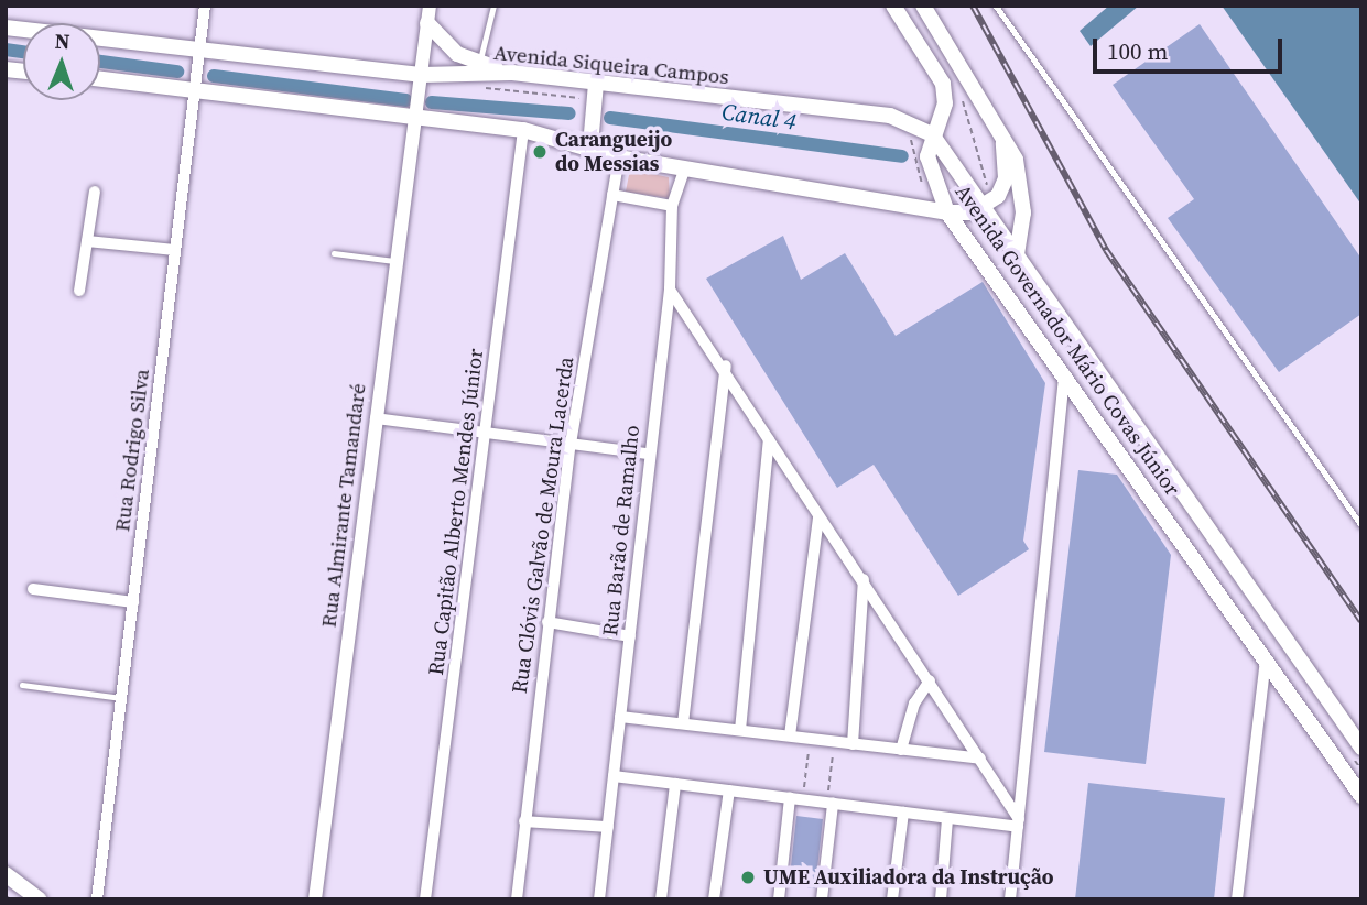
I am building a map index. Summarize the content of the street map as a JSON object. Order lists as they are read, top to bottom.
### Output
{
  "streets": {
    "main road": ["Avenida Siqueira Campos", "Avenida Governador Mário Covas Júnior"],
    "street": [
      "Rua Rodrigo Silva",
      "Rua Almirante Tamandaré",
      "Rua Capitão Alberto Mendes Júnior",
      "Rua Clóvis Galvão de Moura Lacerda",
      "Rua Barão de Ramalho"
    ]
  },
  "crossings": [
    ["Avenida Siqueira Campos", "Avenida Governador Mário Covas Júnior"],
    ["Avenida Siqueira Campos", "Rua Rodrigo Silva"],
    ["Avenida Siqueira Campos", "Rua Almirante Tamandaré"]
  ],
  "water": ["Canal 4"],
  "places": ["Carangueijo do Messias", "UME Auxiliadora da Instrução"],
  "scale_bar": "100 m",
  "north": "top"
}
